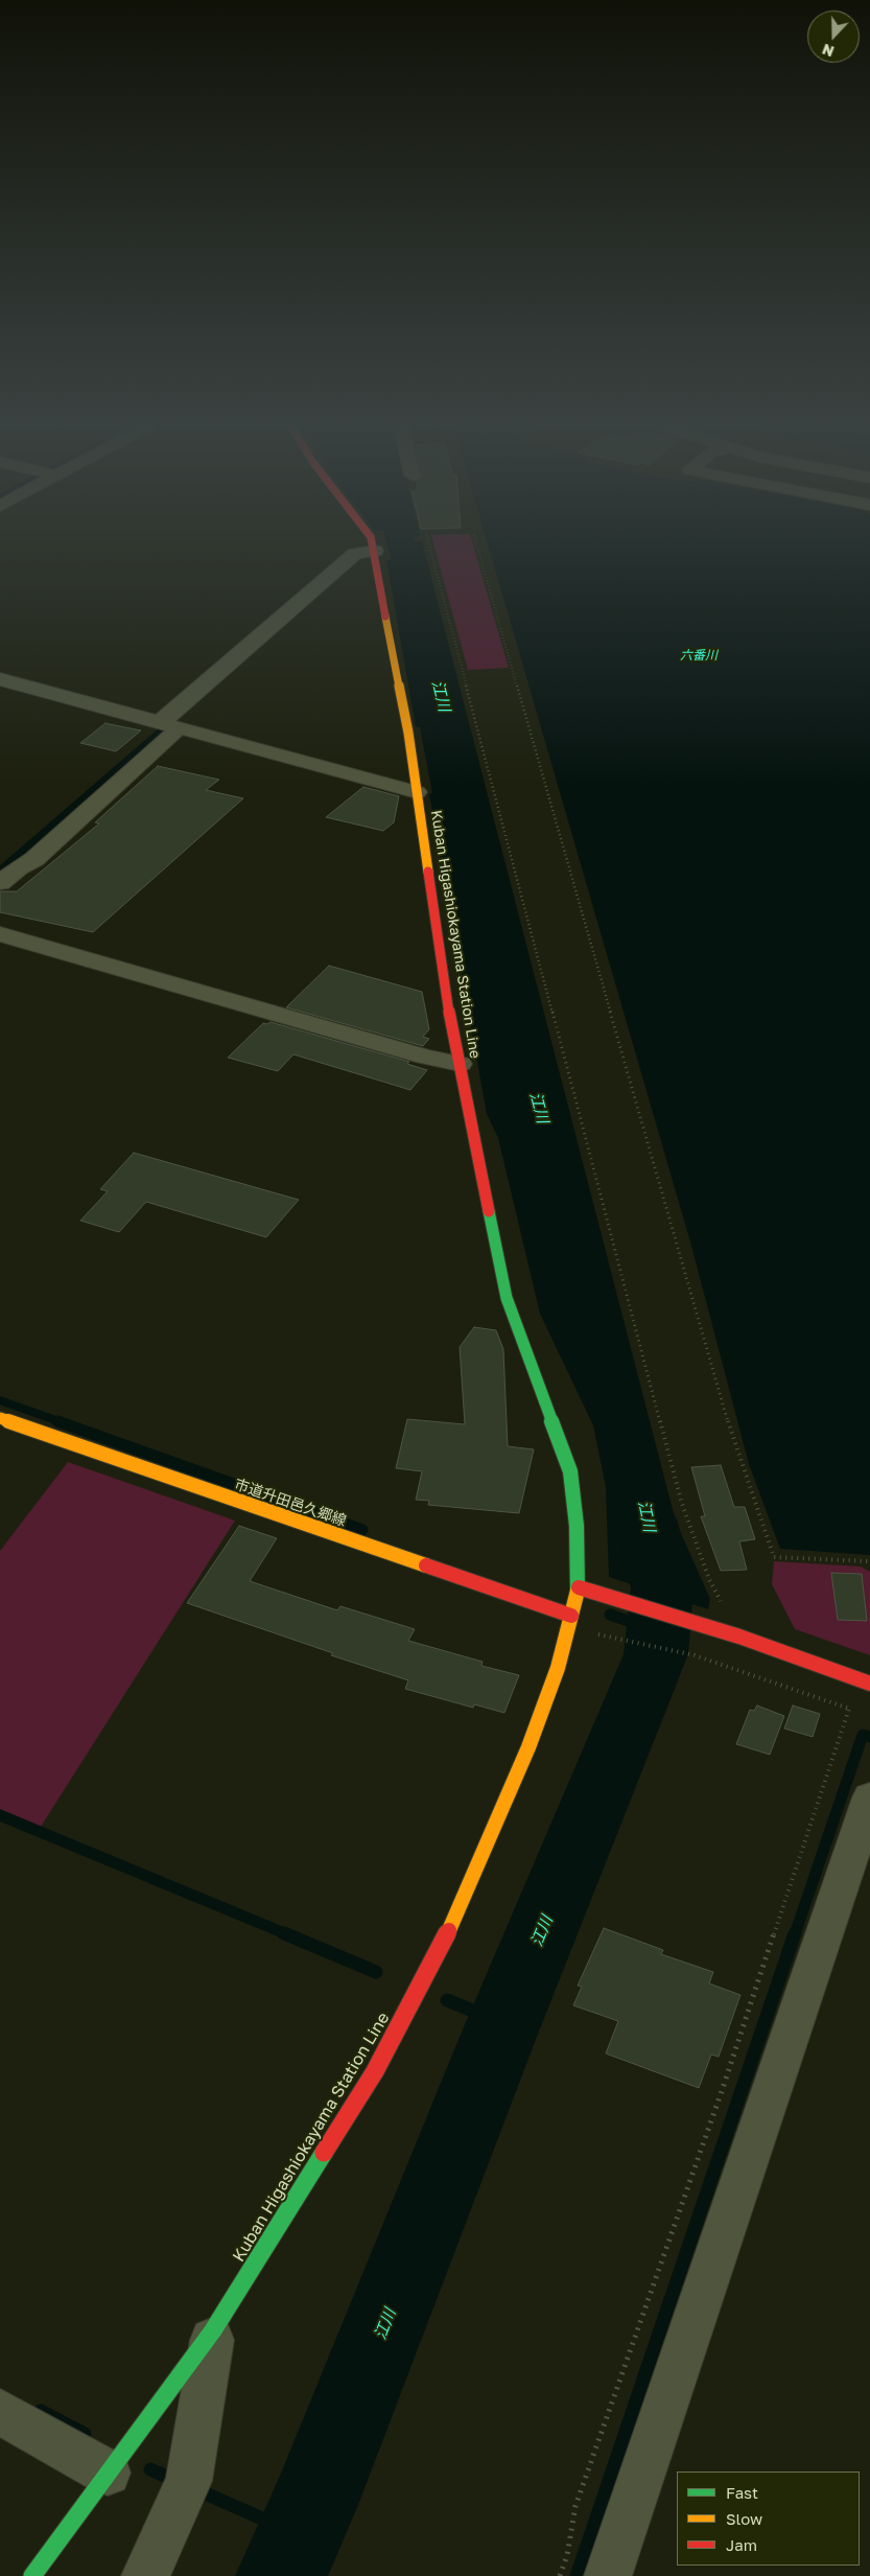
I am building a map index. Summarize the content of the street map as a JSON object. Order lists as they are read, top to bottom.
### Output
{
  "streets": {
    "main road": ["Kuban Higashiokayama Station Line", "市道升田邑久郷線"]
  },
  "crossings": [
    ["Kuban Higashiokayama Station Line", "市道升田邑久郷線"]
  ],
  "water": ["六番川", "江川"],
  "legend": ["Fast", "Slow", "Jam"],
  "north": "bottom"
}
